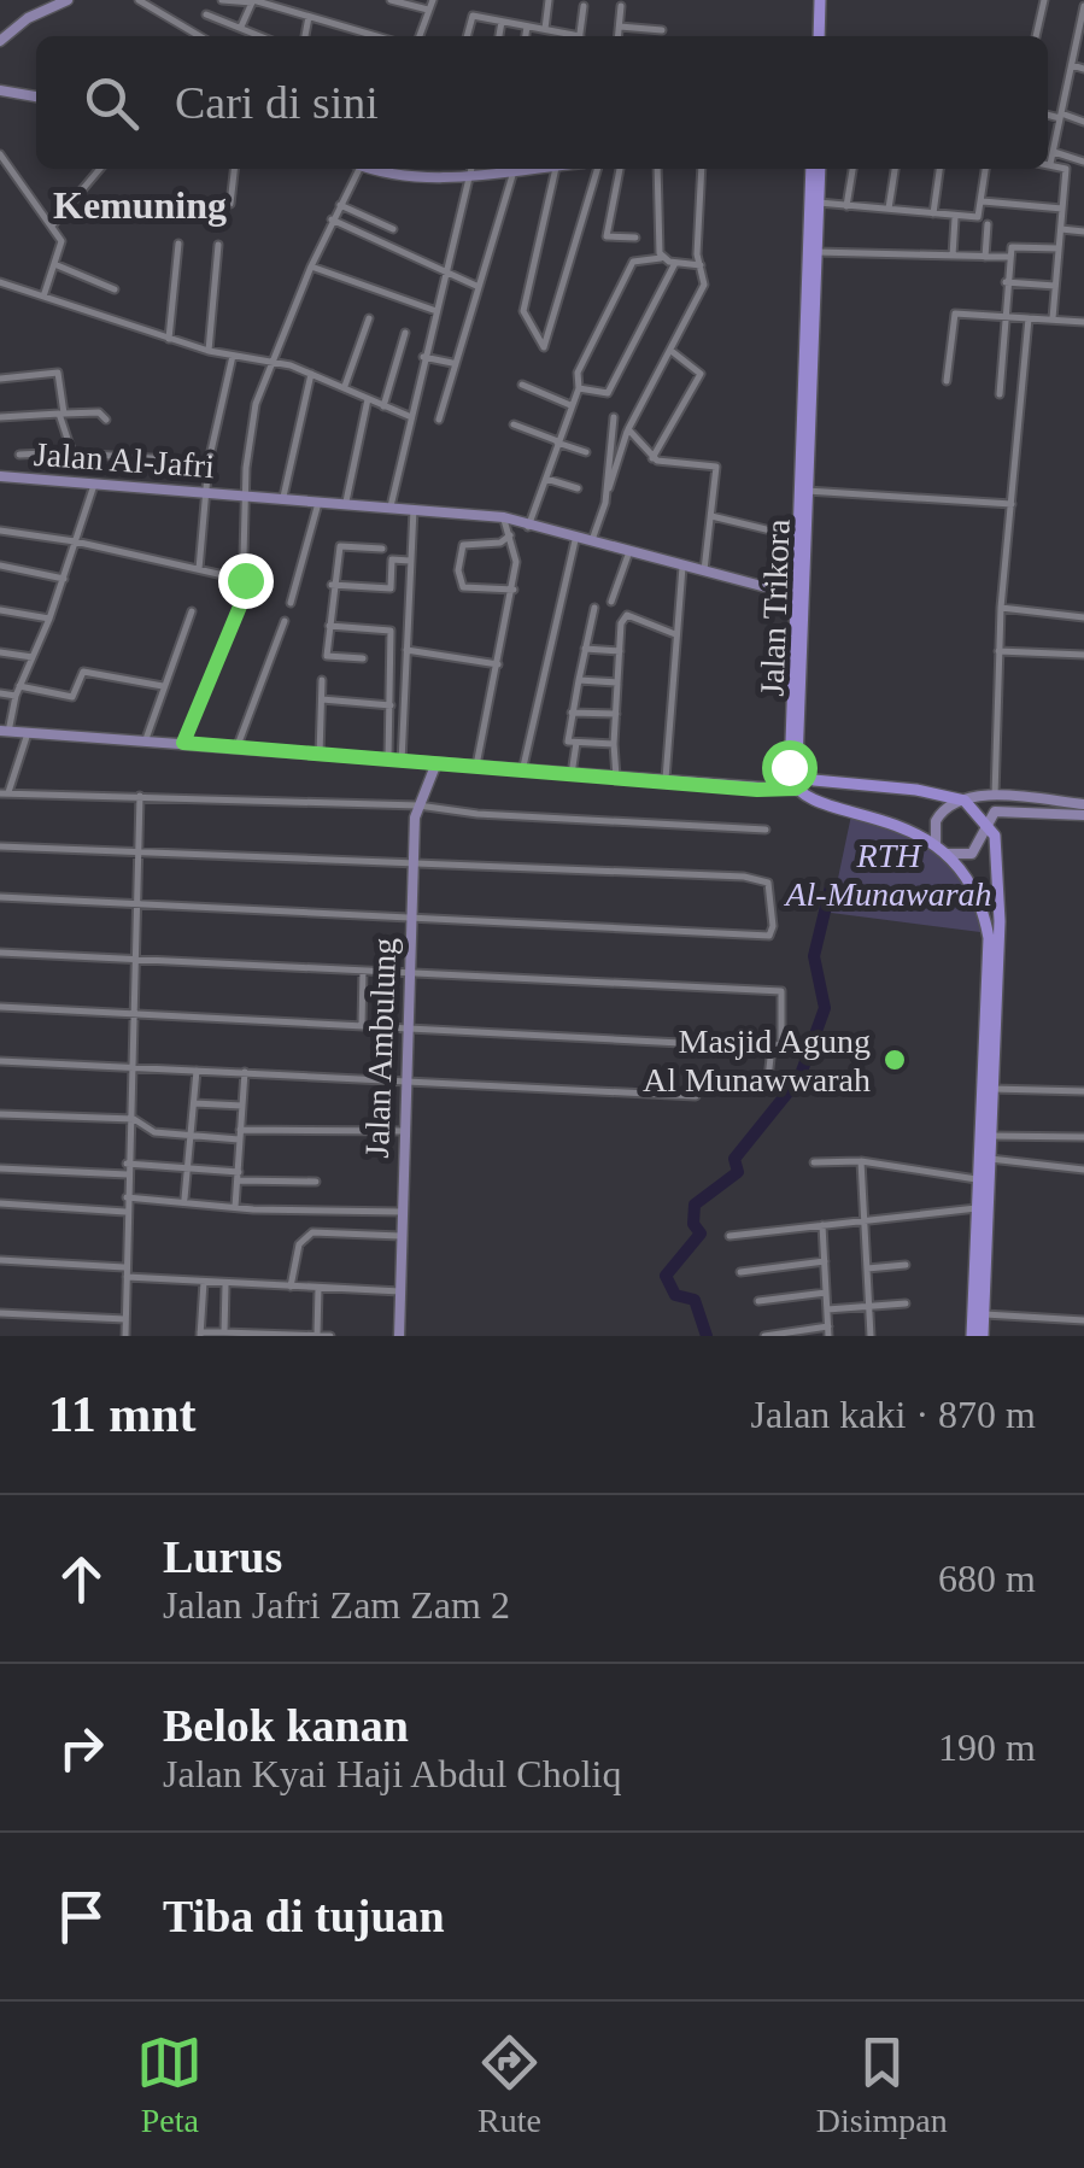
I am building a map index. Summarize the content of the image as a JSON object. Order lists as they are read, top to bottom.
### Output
{
  "streets": {
    "main road": ["Jalan Trikora"],
    "street": ["Jalan Al-Jafri", "Jalan Ambulung"]
  },
  "crossings": [
    ["Jalan Al-Jafri", "Jalan Trikora"]
  ],
  "districts": ["Kemuning"],
  "parks": ["RTH Al-Munawarah"],
  "places": ["Masjid Agung Al Munawwarah"],
  "page": {
    "search": "Cari di sini",
    "heading": ["11 mnt", "Jalan kaki · 870 m"],
    "list": [
      ["Lurus", "Jalan Jafri Zam Zam 2", "680 m"],
      ["Belok kanan", "Jalan Kyai Haji Abdul Choliq", "190 m"],
      "Tiba di tujuan"
    ],
    "nav": ["Peta", "Rute", "Disimpan"]
  }
}
